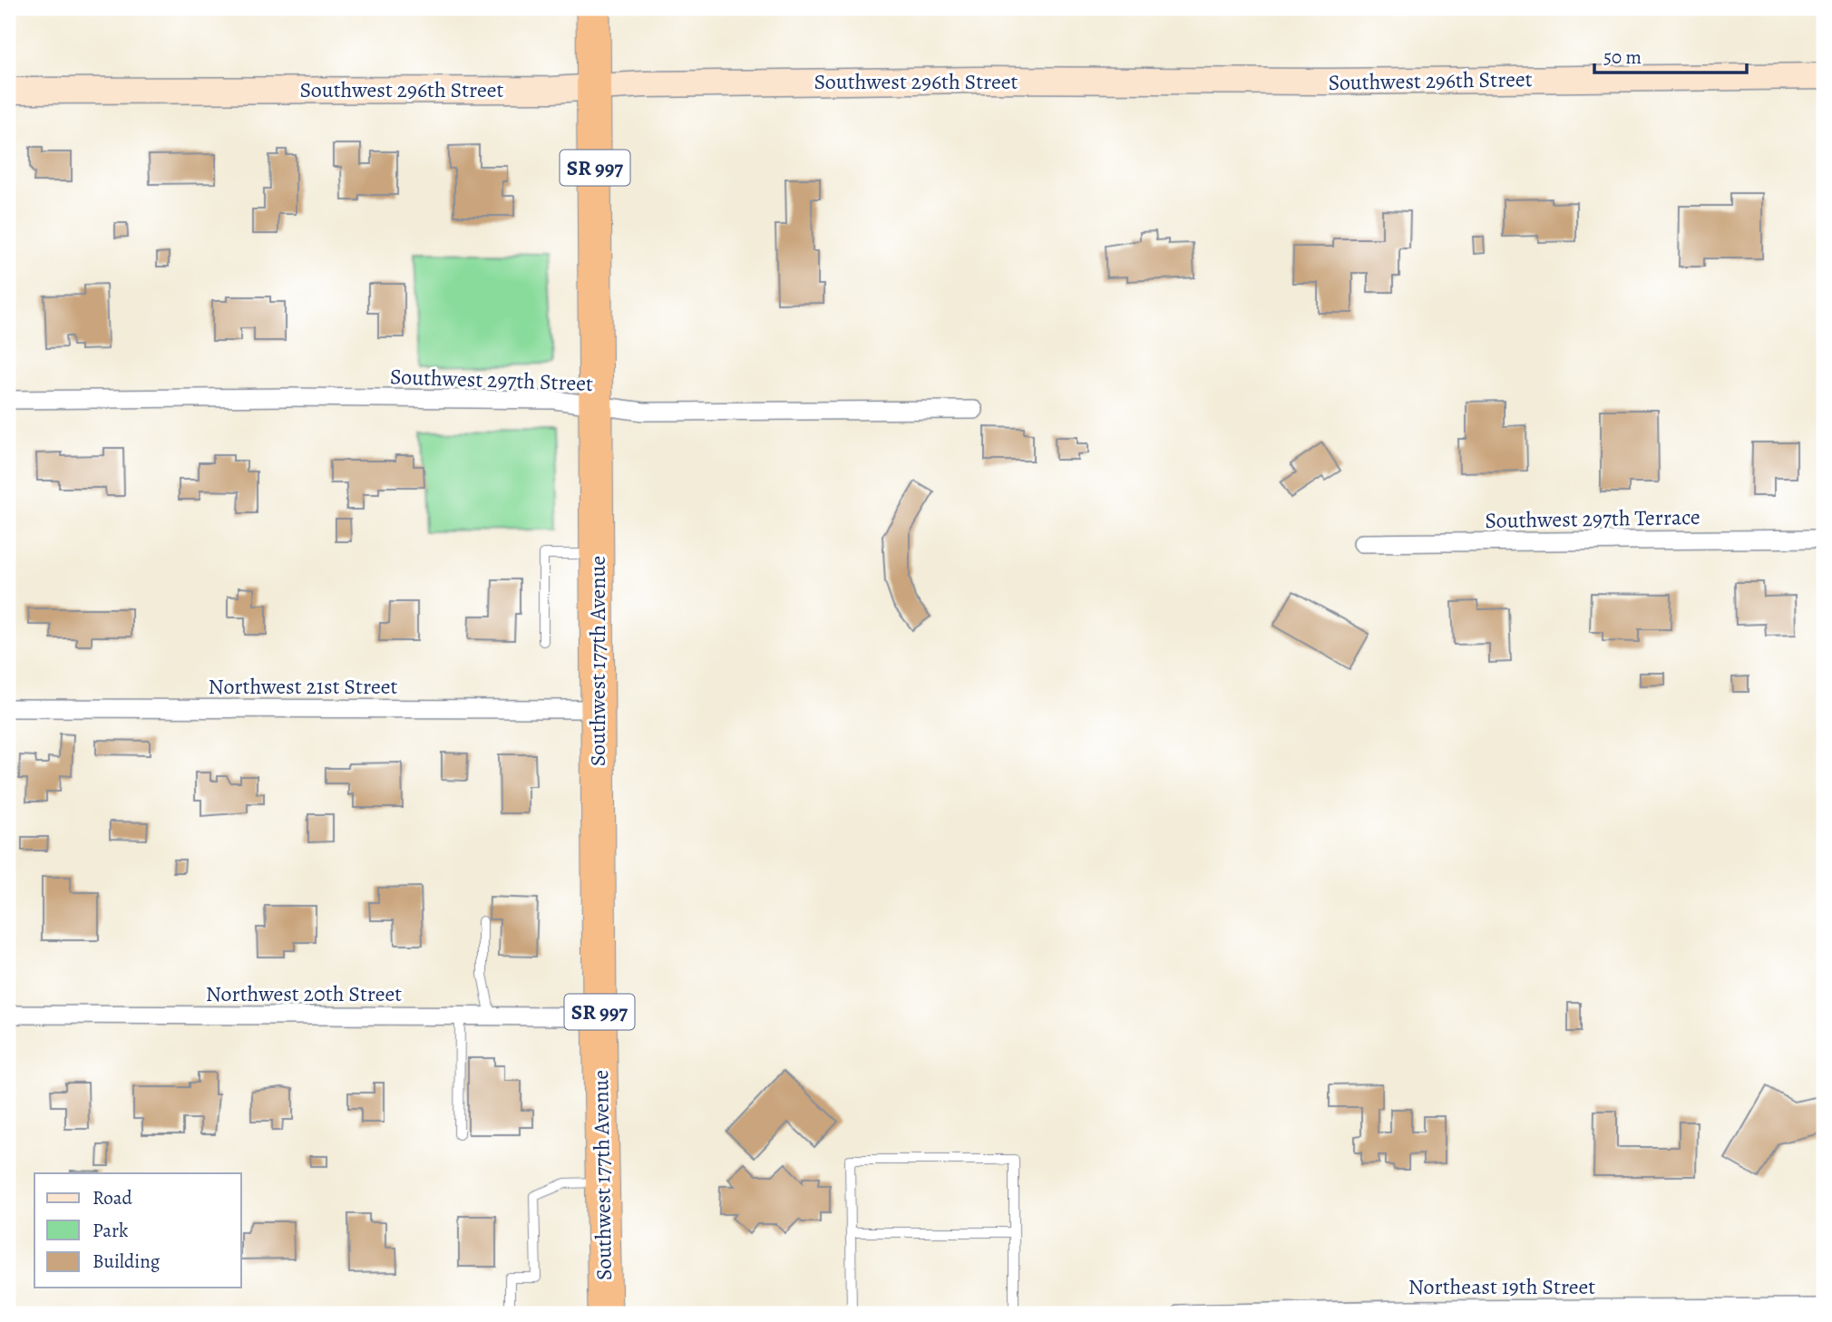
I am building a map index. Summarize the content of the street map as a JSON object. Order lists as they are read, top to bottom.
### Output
{
  "streets": {
    "highway": ["SR 997", "Southwest 177th Avenue"],
    "street": [
      "Southwest 296th Street",
      "Southwest 297th Street",
      "Southwest 297th Terrace",
      "Northwest 21st Street",
      "Northwest 20th Street",
      "Northeast 19th Street"
    ]
  },
  "crossings": [
    ["Southwest 296th Street", "Southwest 177th Avenue"],
    ["Southwest 297th Street", "Southwest 177th Avenue"],
    ["Southwest 177th Avenue", "Northwest 21st Street"],
    ["Southwest 177th Avenue", "Northwest 20th Street"]
  ],
  "legend": ["Road", "Park", "Building"],
  "scale_bar": "50 m"
}
